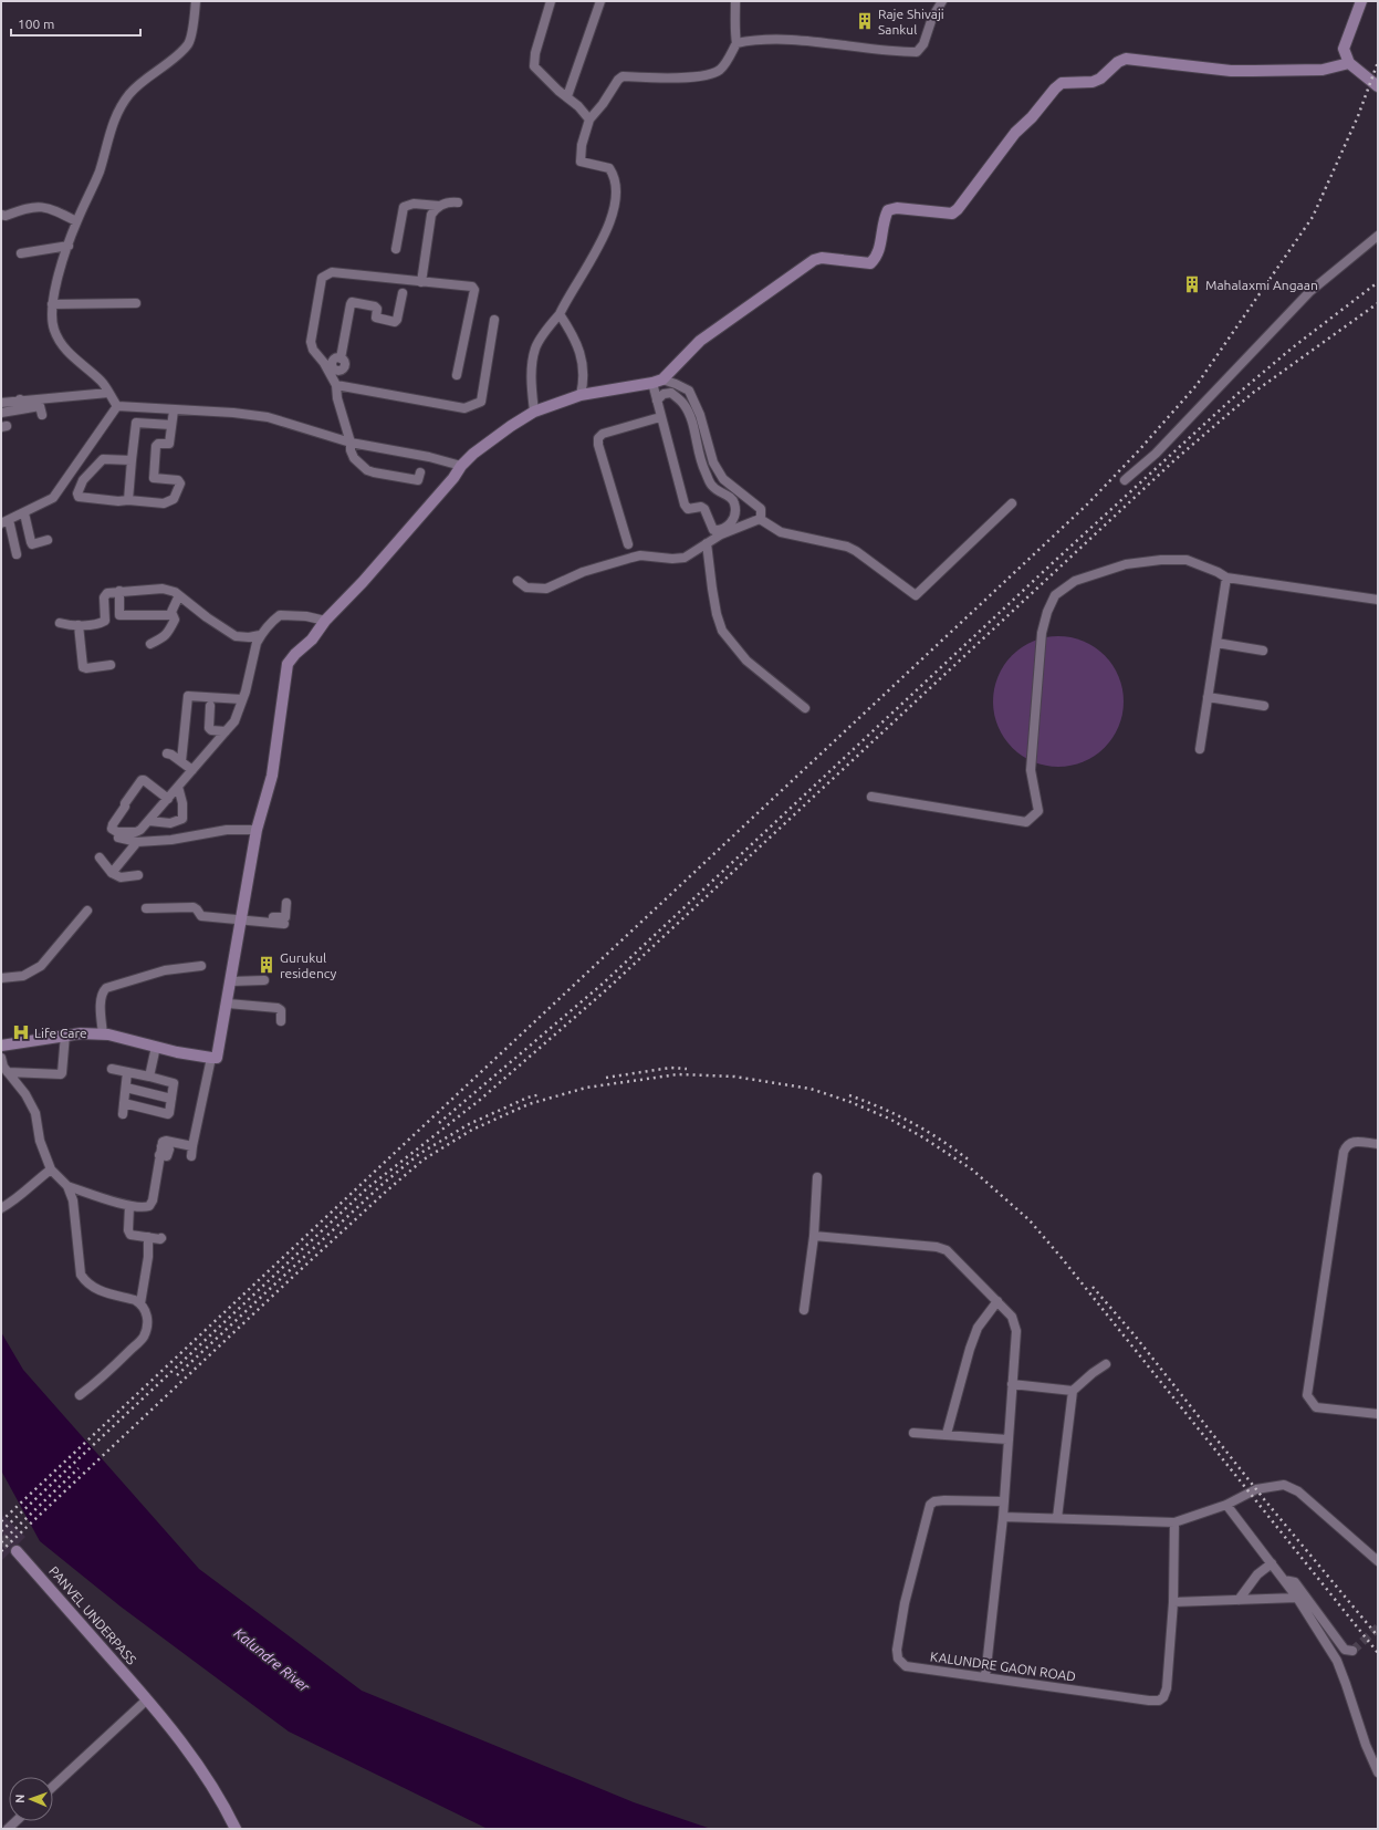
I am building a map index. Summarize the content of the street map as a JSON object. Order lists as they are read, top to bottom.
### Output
{
  "streets": {
    "street": ["PANVEL UNDERPASS", "KALUNDRE GAON ROAD"]
  },
  "water": ["Kalundre River"],
  "places": {
    "building": ["Raje Shivaji Sankul", "Mahalaxmi Angaan", "Gurukul residency"],
    "hospital": ["Life Care"]
  },
  "scale_bar": "100 m",
  "north": "left"
}
